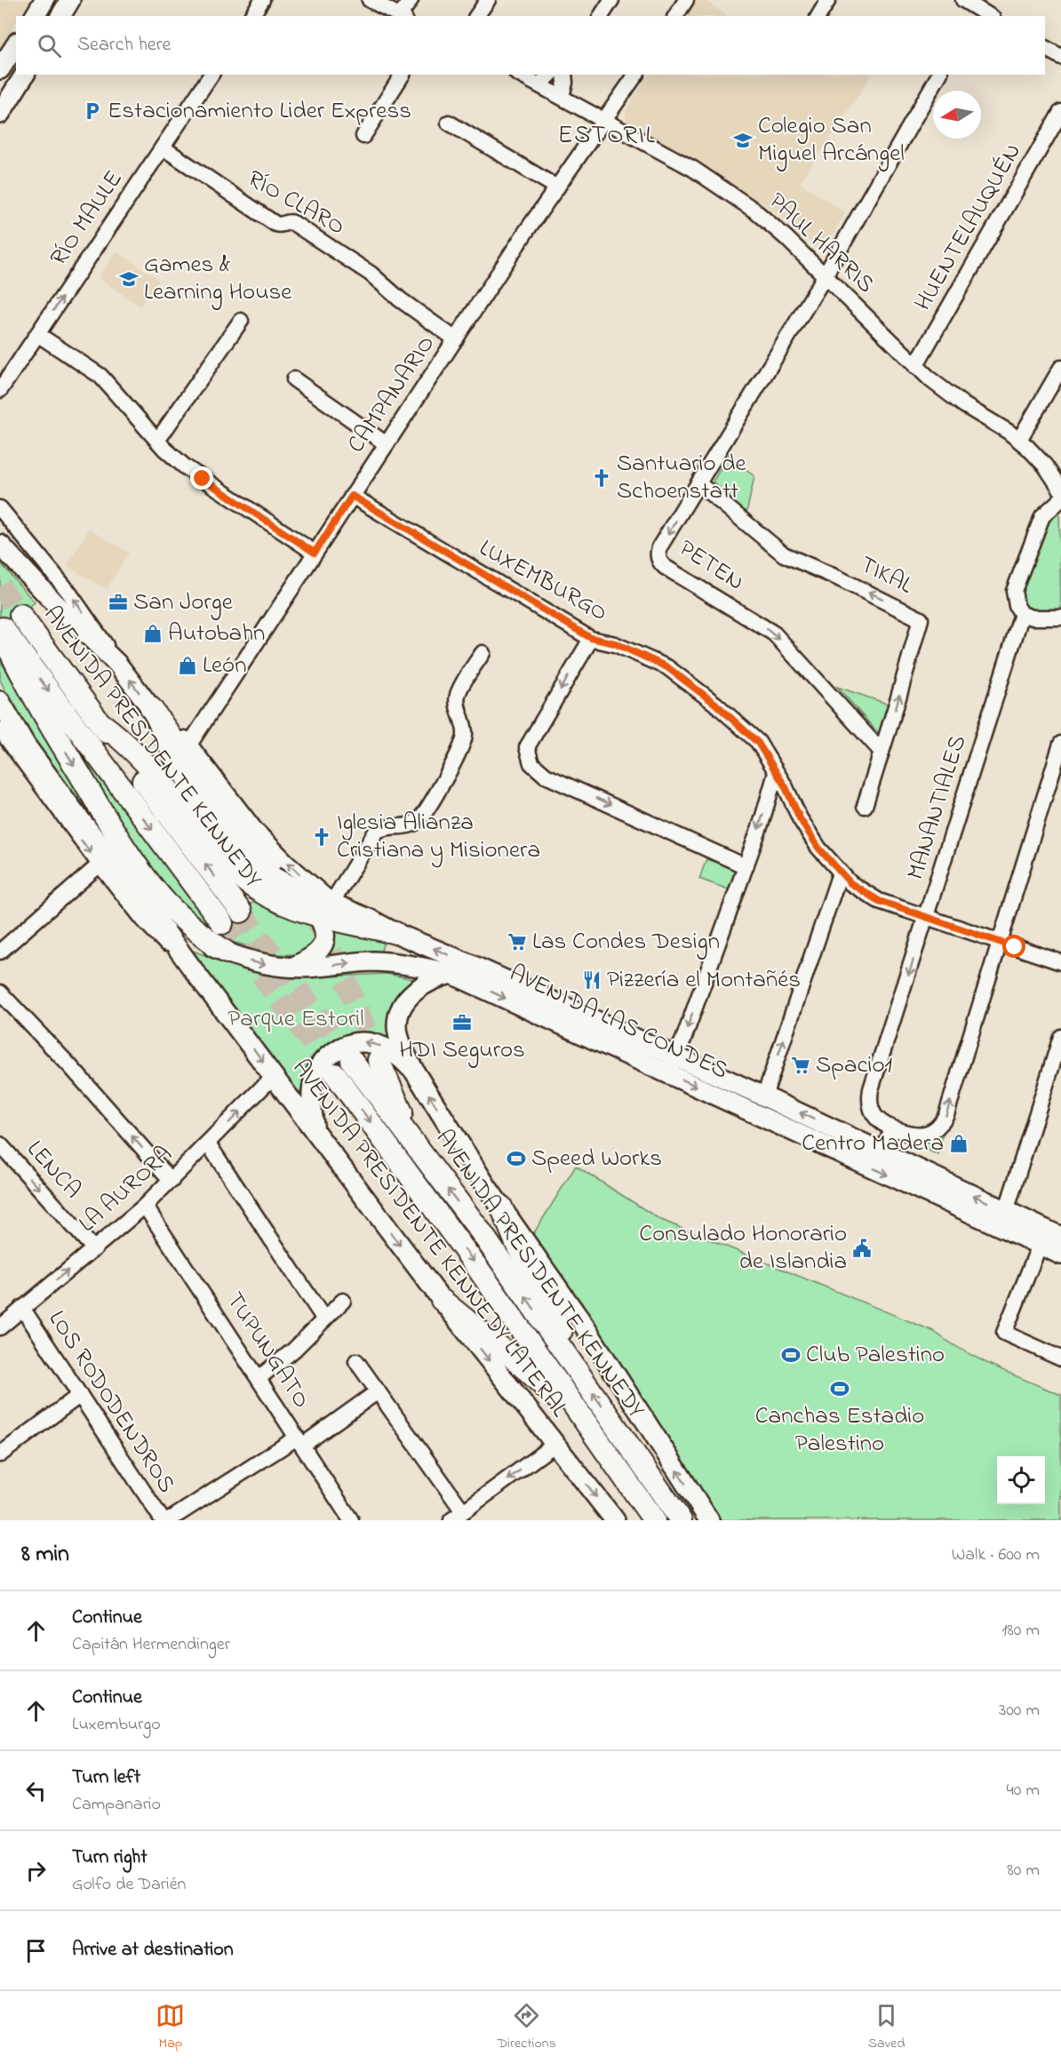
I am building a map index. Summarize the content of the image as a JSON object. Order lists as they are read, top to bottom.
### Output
{
  "streets": {
    "highway": ["AVENIDA PRESIDENTE KENNEDY"],
    "main road": ["AVENIDA LAS CONDES", "AVENIDA PRESIDENTE KENNEDY LATERAL"],
    "street": [
      "RÍO CLARO",
      "RÍO MAULE",
      "HUENTELAUQUÉN",
      "PAUL HARRIS",
      "CAMPANARIO",
      "PETEN",
      "TIKAL",
      "LUXEMBURGO",
      "MANANTIALES",
      "LENCA",
      "LA AURORA",
      "TUPUNGATO",
      "LOS RODODENDROS"
    ]
  },
  "crossings": [
    ["RÍO CLARO", "RÍO MAULE"],
    ["RÍO CLARO", "CAMPANARIO"],
    ["HUENTELAUQUÉN", "PAUL HARRIS"],
    ["PAUL HARRIS", "CAMPANARIO"],
    ["PAUL HARRIS", "PETEN"],
    ["CAMPANARIO", "LUXEMBURGO"],
    ["PETEN", "TIKAL"],
    ["LUXEMBURGO", "MANANTIALES"],
    ["AVENIDA LAS CONDES", "AVENIDA PRESIDENTE KENNEDY LATERAL"],
    ["LENCA", "LA AURORA"],
    ["LA AURORA", "AVENIDA PRESIDENTE KENNEDY LATERAL"],
    ["LA AURORA", "TUPUNGATO"],
    ["LA AURORA", "LOS RODODENDROS"]
  ],
  "one_way": [
    "RÍO MAULE",
    "PETEN",
    "TIKAL",
    "LA AURORA"
  ],
  "districts": ["ESTORIL"],
  "parks": ["Parque Estoril"],
  "places": {
    "parking": ["Estacionamiento Lider Express"],
    "school or university": ["Colegio San Miguel Arcángel", "Games & Learning House"],
    "church": ["Santuario de Schoenstatt", "Iglesia Alianza Cristiana y Misionera"],
    "office": ["San Jorge", "HDI Seguros"],
    "shop": ["Autobahn", "León", "Centro Madera"],
    "supermarket": ["Las Condes Design", "Spacio1"],
    "restaurant": ["Pizzería el Montañés"],
    "sports": ["Speed Works", "Club Palestino", "Canchas Estadio Palestino"],
    "public building": ["Consulado Honorario de Islandia"]
  },
  "north": "left",
  "page": {
    "search": "Search here",
    "heading": ["8 min", "Walk · 600 m"],
    "list": [
      ["Continue", "Capitán Hermendinger", "180 m"],
      ["Continue", "Luxemburgo", "300 m"],
      ["Turn left", "Campanario", "40 m"],
      ["Turn right", "Golfo de Darién", "80 m"],
      "Arrive at destination"
    ],
    "nav": ["Map", "Directions", "Saved"]
  }
}
